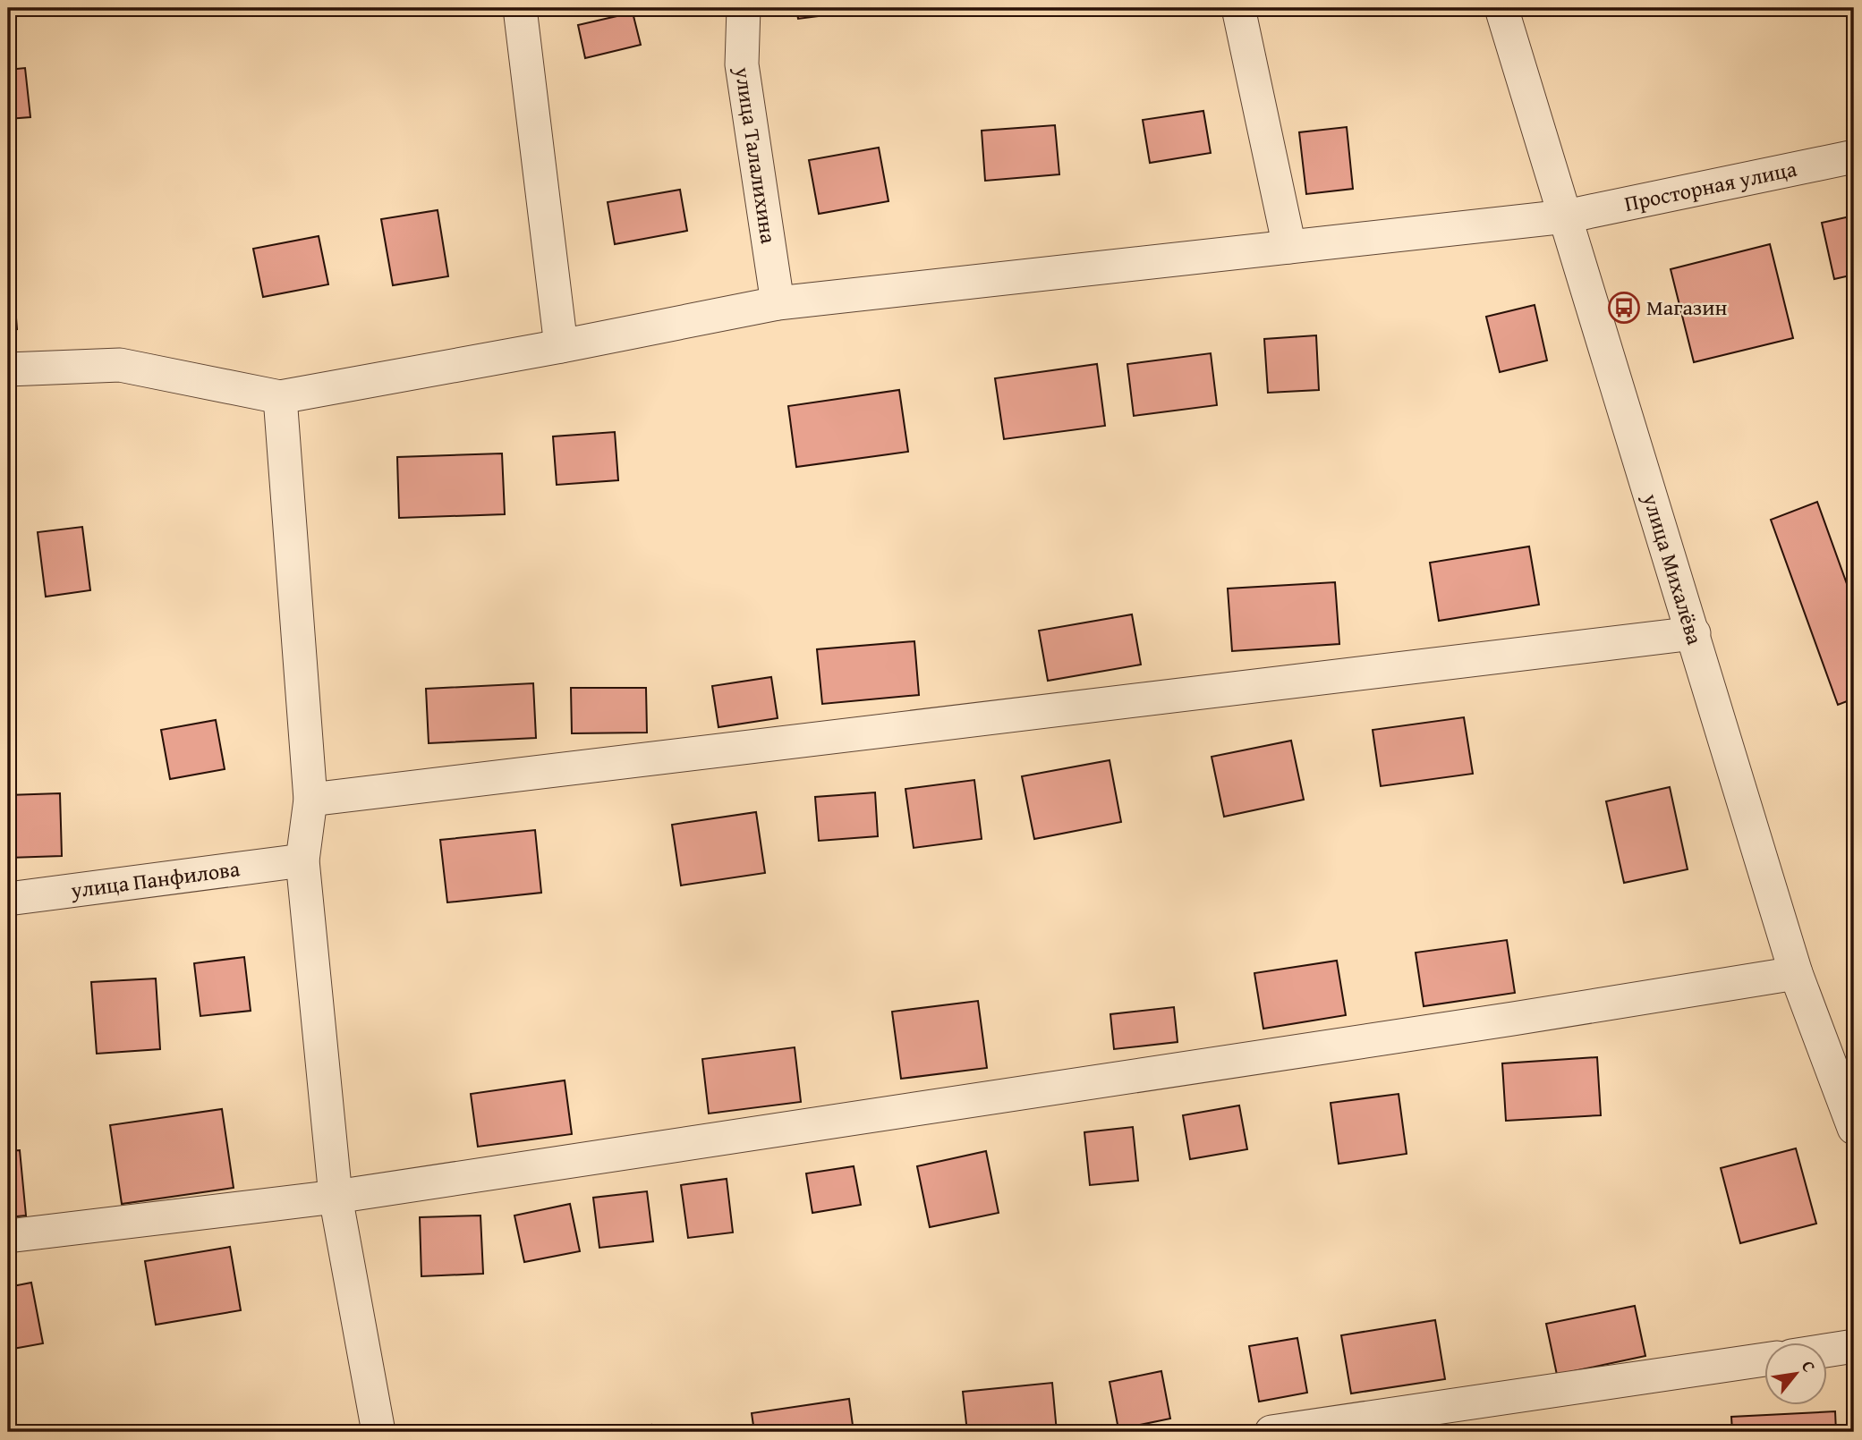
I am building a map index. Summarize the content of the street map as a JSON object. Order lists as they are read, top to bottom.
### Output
{
  "streets": {
    "street": [
      "улица Талалихина",
      "Просторная улица",
      "улица Михалёва",
      "улица Панфилова"
    ]
  },
  "crossings": [
    ["улица Талалихина", "Просторная улица"],
    ["Просторная улица", "улица Михалёва"]
  ],
  "places": {
    "bus stop": ["Магазин"]
  },
  "north": "top right"
}
